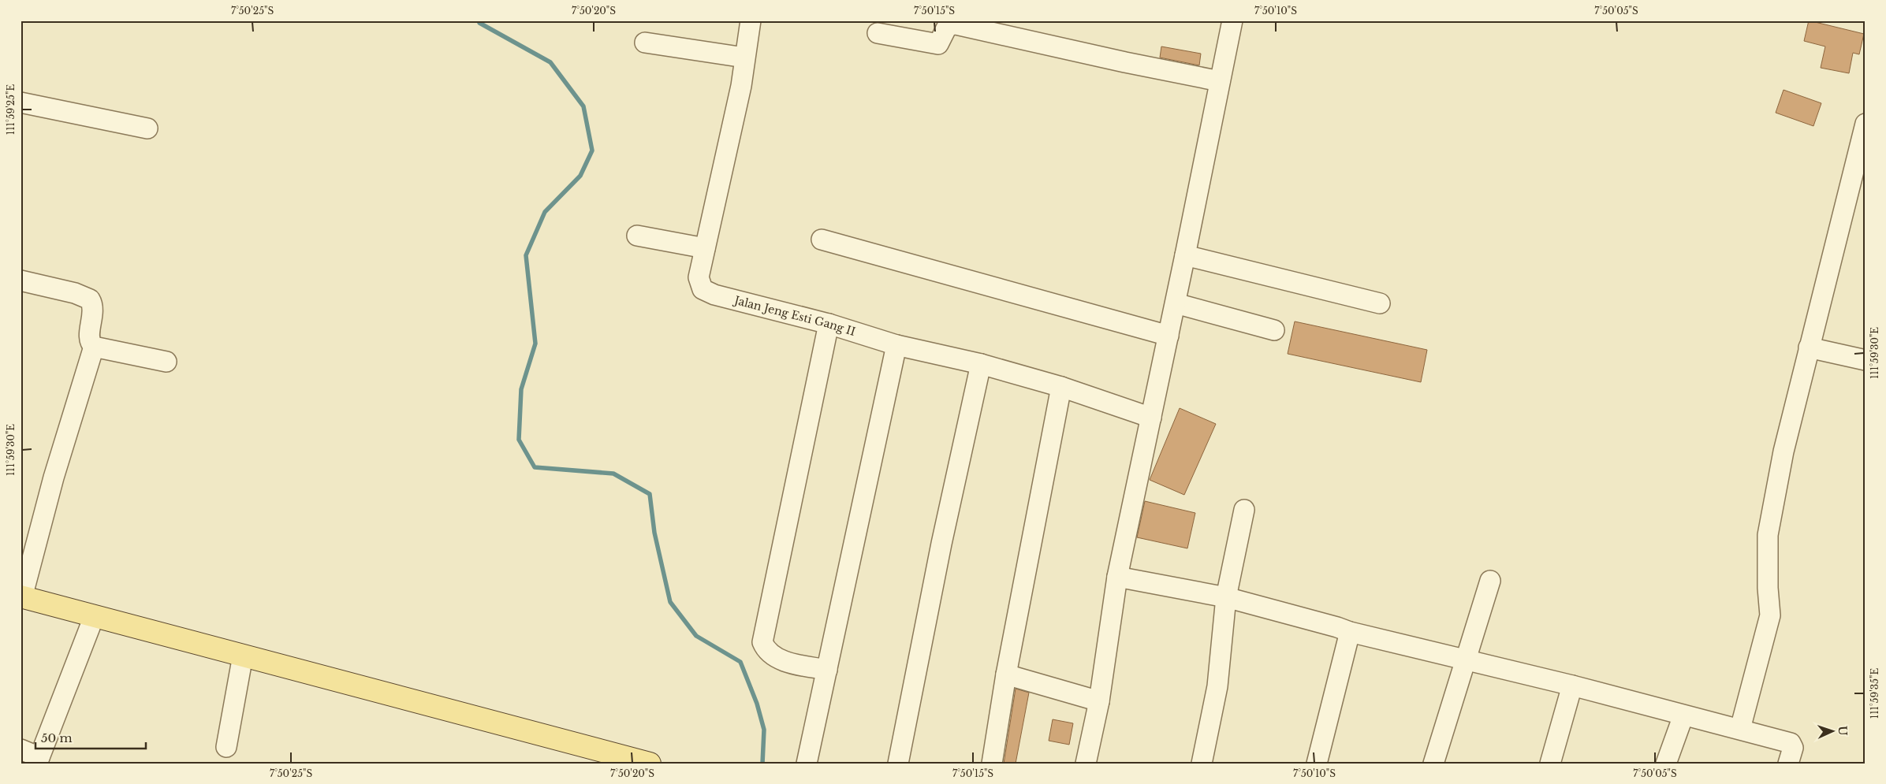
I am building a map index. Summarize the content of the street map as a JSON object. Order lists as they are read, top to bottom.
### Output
{
  "streets": {
    "street": ["Jalan Jeng Esti Gang II"]
  },
  "scale_bar": "50 m",
  "north": "right",
  "coordinates": [
    "7°50'25\"S",
    "7°50'20\"S",
    "7°50'15\"S",
    "7°50'10\"S",
    "7°50'05\"S",
    "111°59'25\"E",
    "111°59'30\"E",
    "111°59'35\"E"
  ]
}
